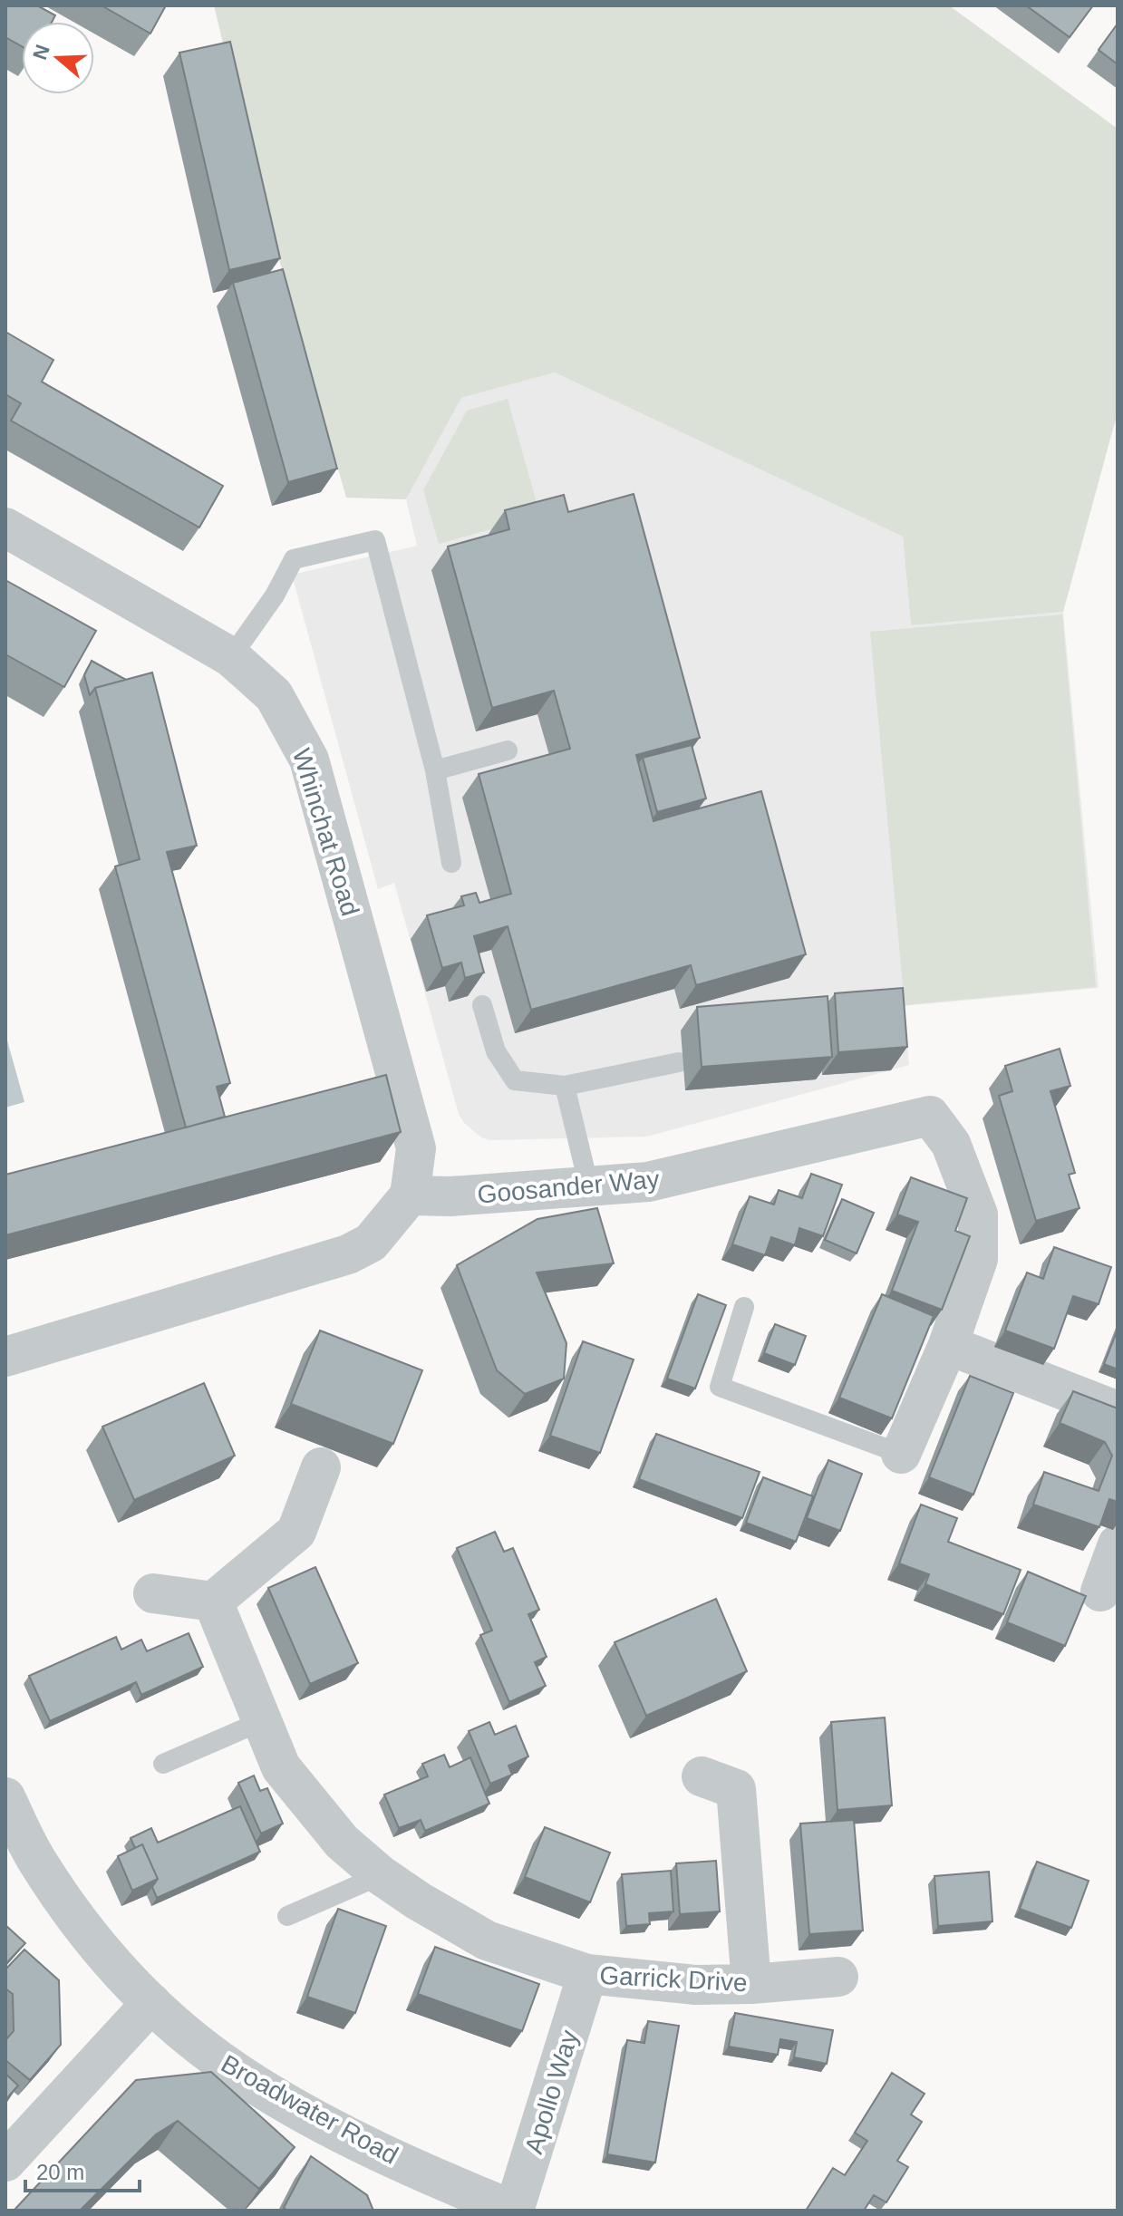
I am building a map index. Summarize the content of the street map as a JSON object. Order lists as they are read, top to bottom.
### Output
{
  "streets": {
    "street": [
      "Whinchat Road",
      "Goosander Way",
      "Garrick Drive",
      "Apollo Way",
      "Broadwater Road"
    ]
  },
  "crossings": [
    ["Whinchat Road", "Goosander Way"],
    ["Garrick Drive", "Apollo Way"],
    ["Apollo Way", "Broadwater Road"]
  ],
  "scale_bar": "20 m",
  "north": "left"
}
